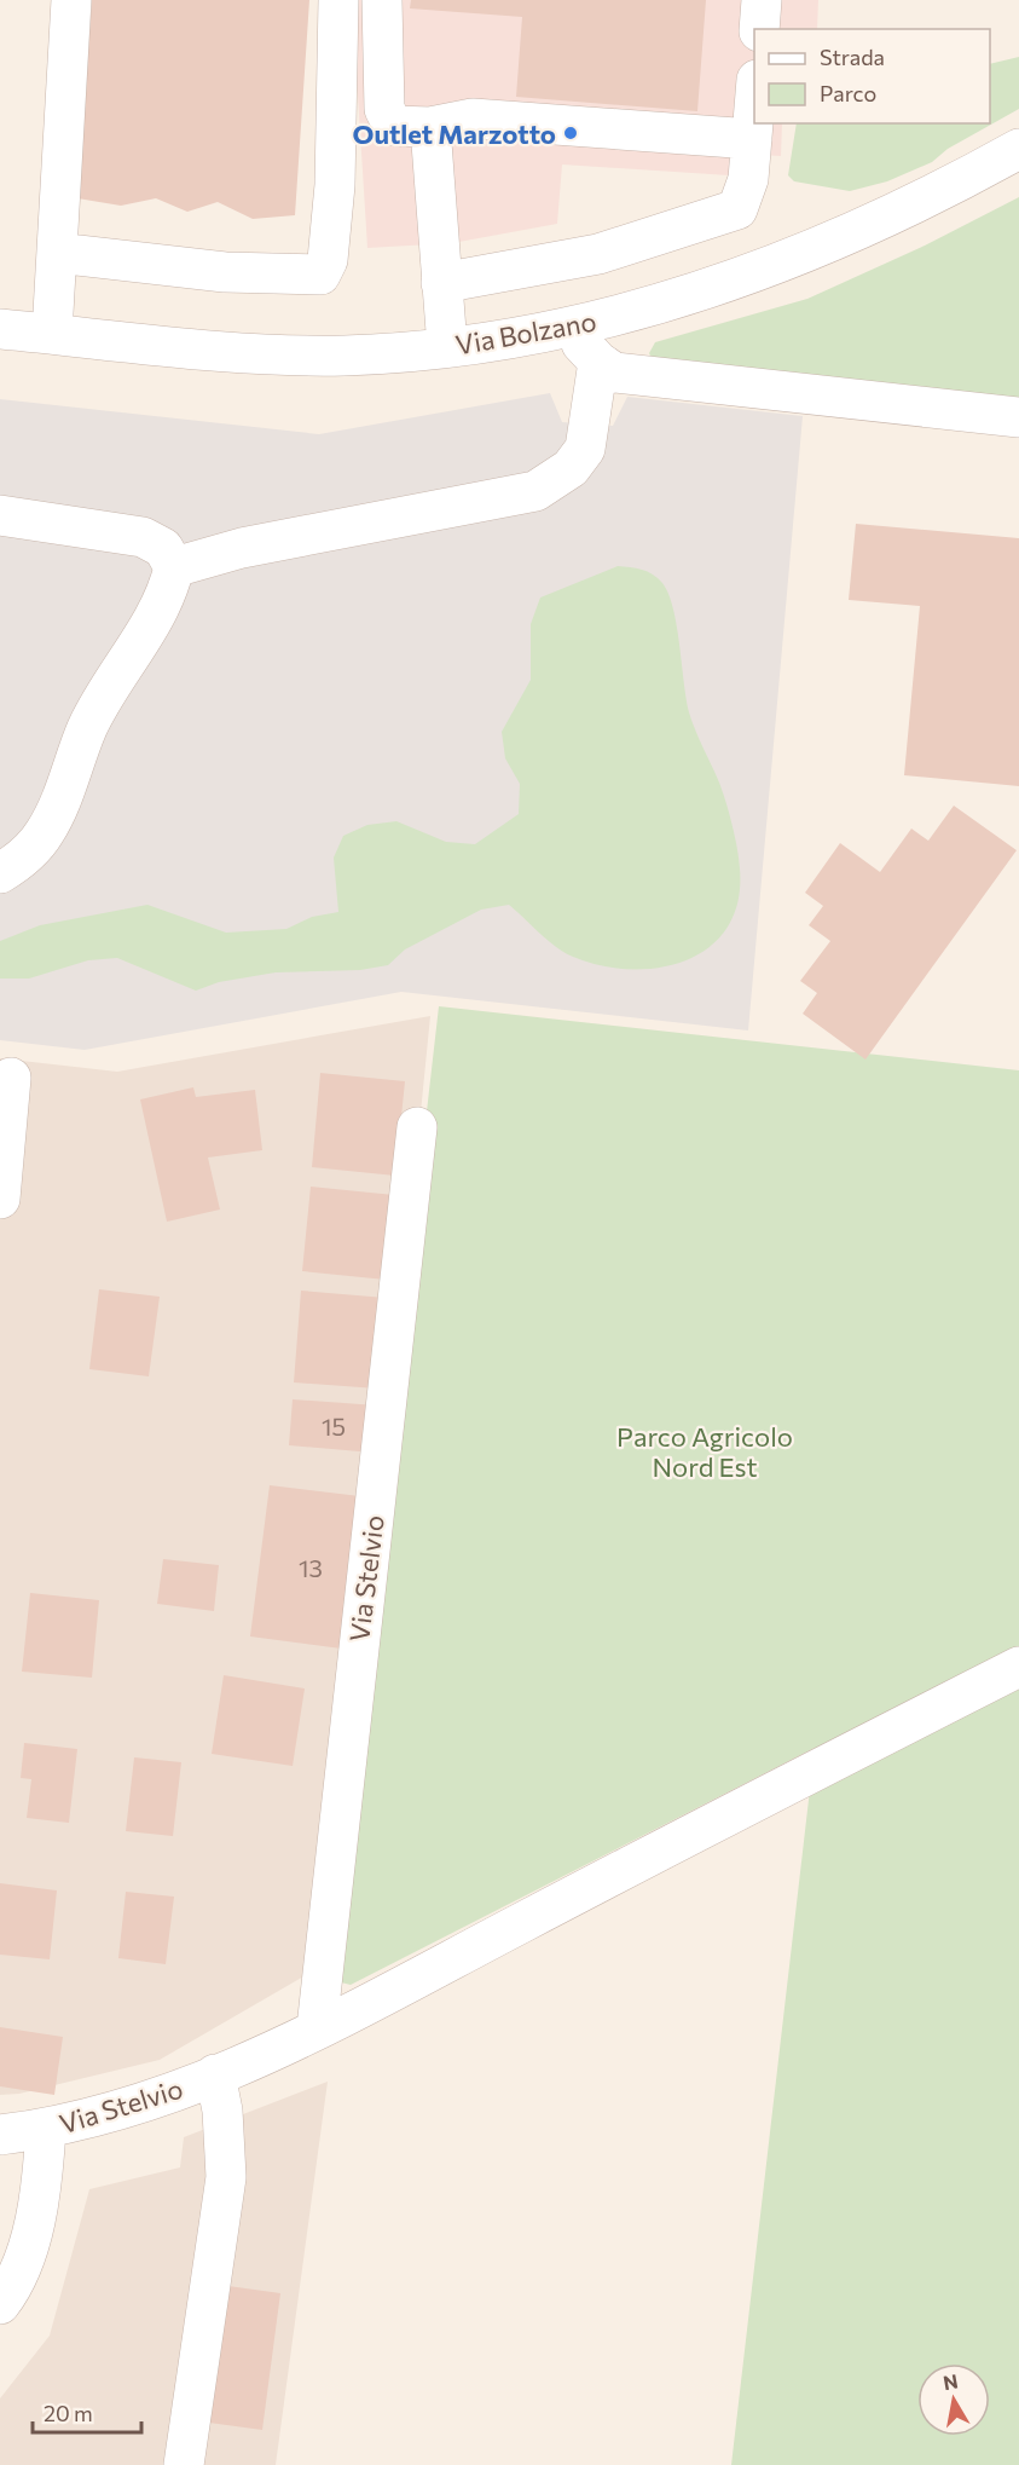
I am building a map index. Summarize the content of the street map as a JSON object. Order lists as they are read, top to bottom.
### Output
{
  "streets": {
    "street": ["Via Bolzano", "Via Stelvio"]
  },
  "parks": ["Parco Agricolo Nord Est"],
  "places": ["Outlet Marzotto"],
  "house_numbers": ["15", "13"],
  "legend": ["Strada", "Parco"],
  "scale_bar": "20 m",
  "north": "top"
}
